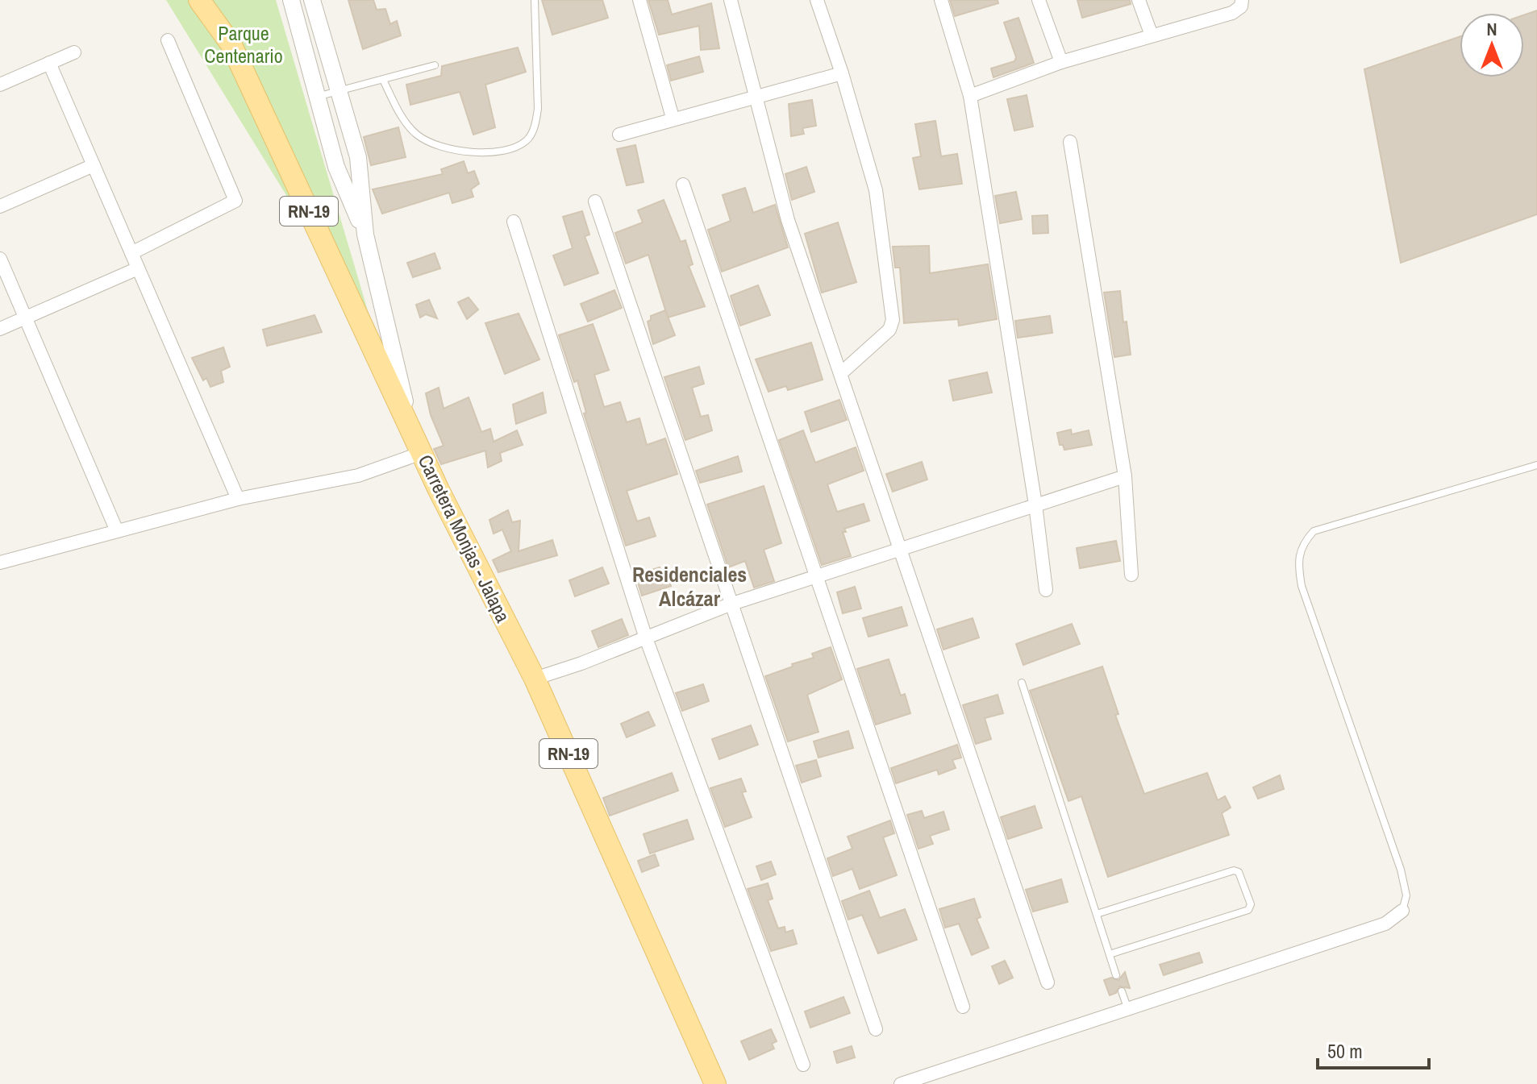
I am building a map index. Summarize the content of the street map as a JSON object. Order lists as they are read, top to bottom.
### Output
{
  "streets": {
    "main road": ["RN-19", "Carretera Monjas - Jalapa"]
  },
  "districts": ["Residenciales Alcázar"],
  "parks": ["Parque Centenario"],
  "scale_bar": "50 m",
  "north": "top"
}
